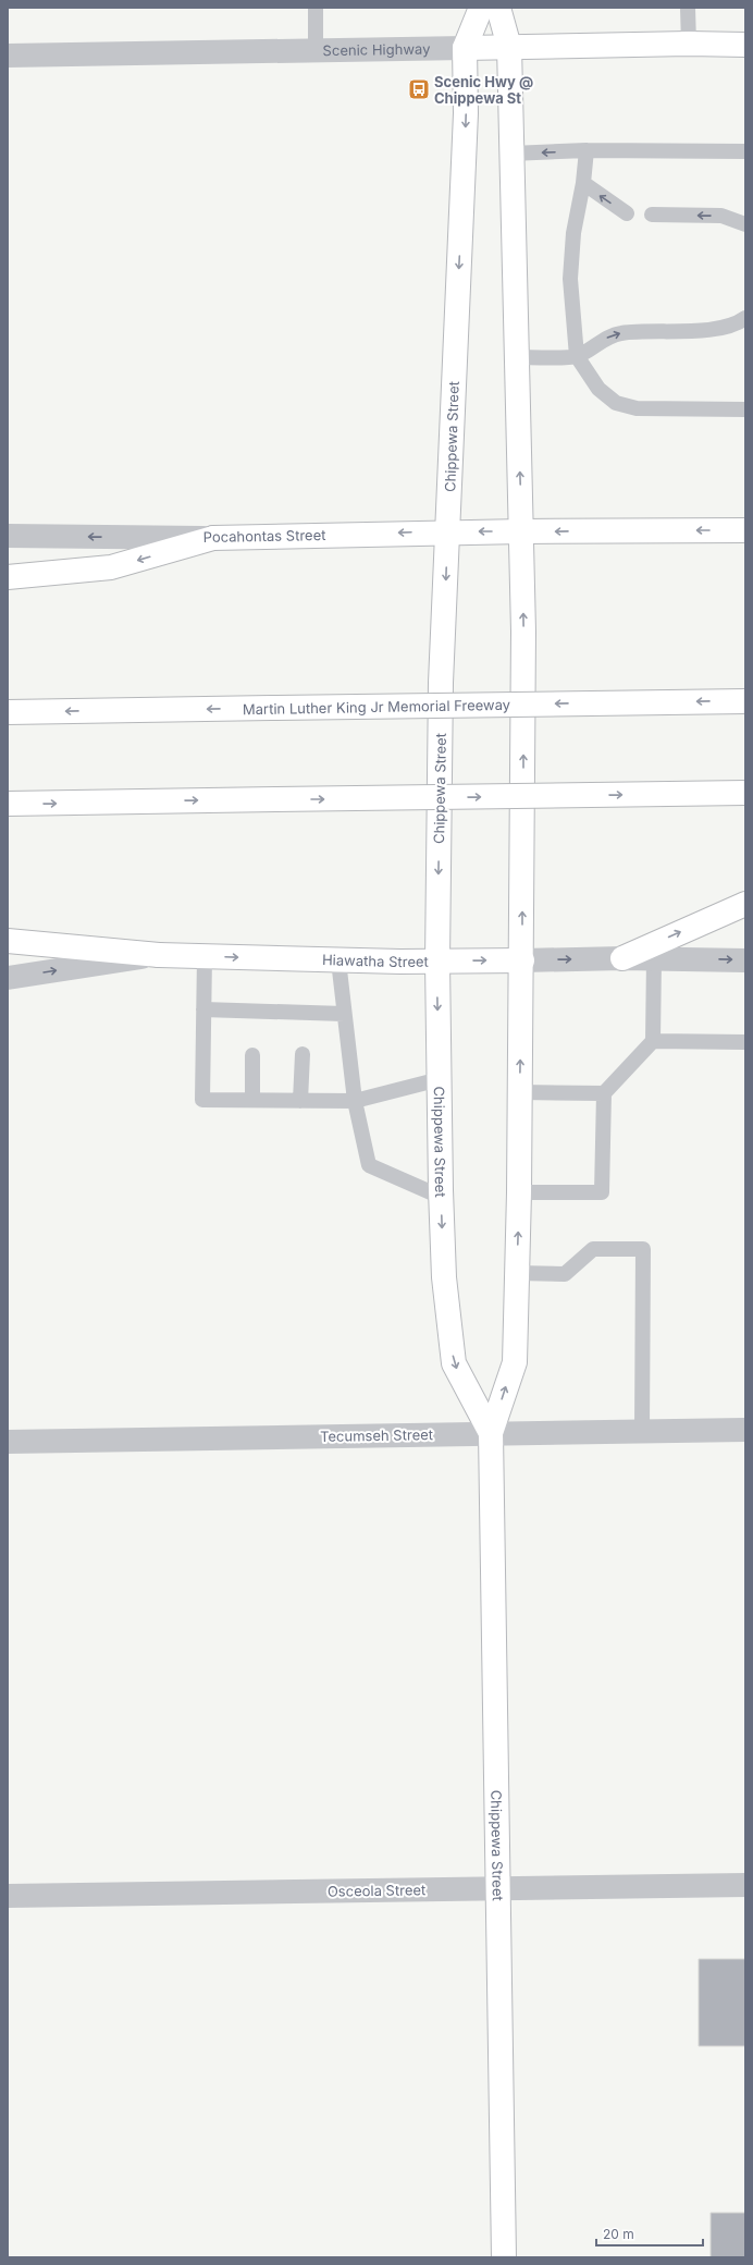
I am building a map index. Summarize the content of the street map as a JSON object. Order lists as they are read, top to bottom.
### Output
{
  "streets": {
    "main road": [
      "Scenic Highway",
      "Chippewa Street",
      "Pocahontas Street",
      "Martin Luther King Jr Memorial Freeway",
      "Hiawatha Street"
    ],
    "street": ["Tecumseh Street", "Osceola Street"]
  },
  "crossings": [
    ["Scenic Highway", "Chippewa Street"],
    ["Chippewa Street", "Pocahontas Street"],
    ["Chippewa Street", "Hiawatha Street"],
    ["Chippewa Street", "Tecumseh Street"],
    ["Chippewa Street", "Osceola Street"]
  ],
  "one_way": ["Pocahontas Street"],
  "places": {
    "bus stop": ["Scenic Hwy @ Chippewa St"]
  },
  "scale_bar": "20 m"
}
